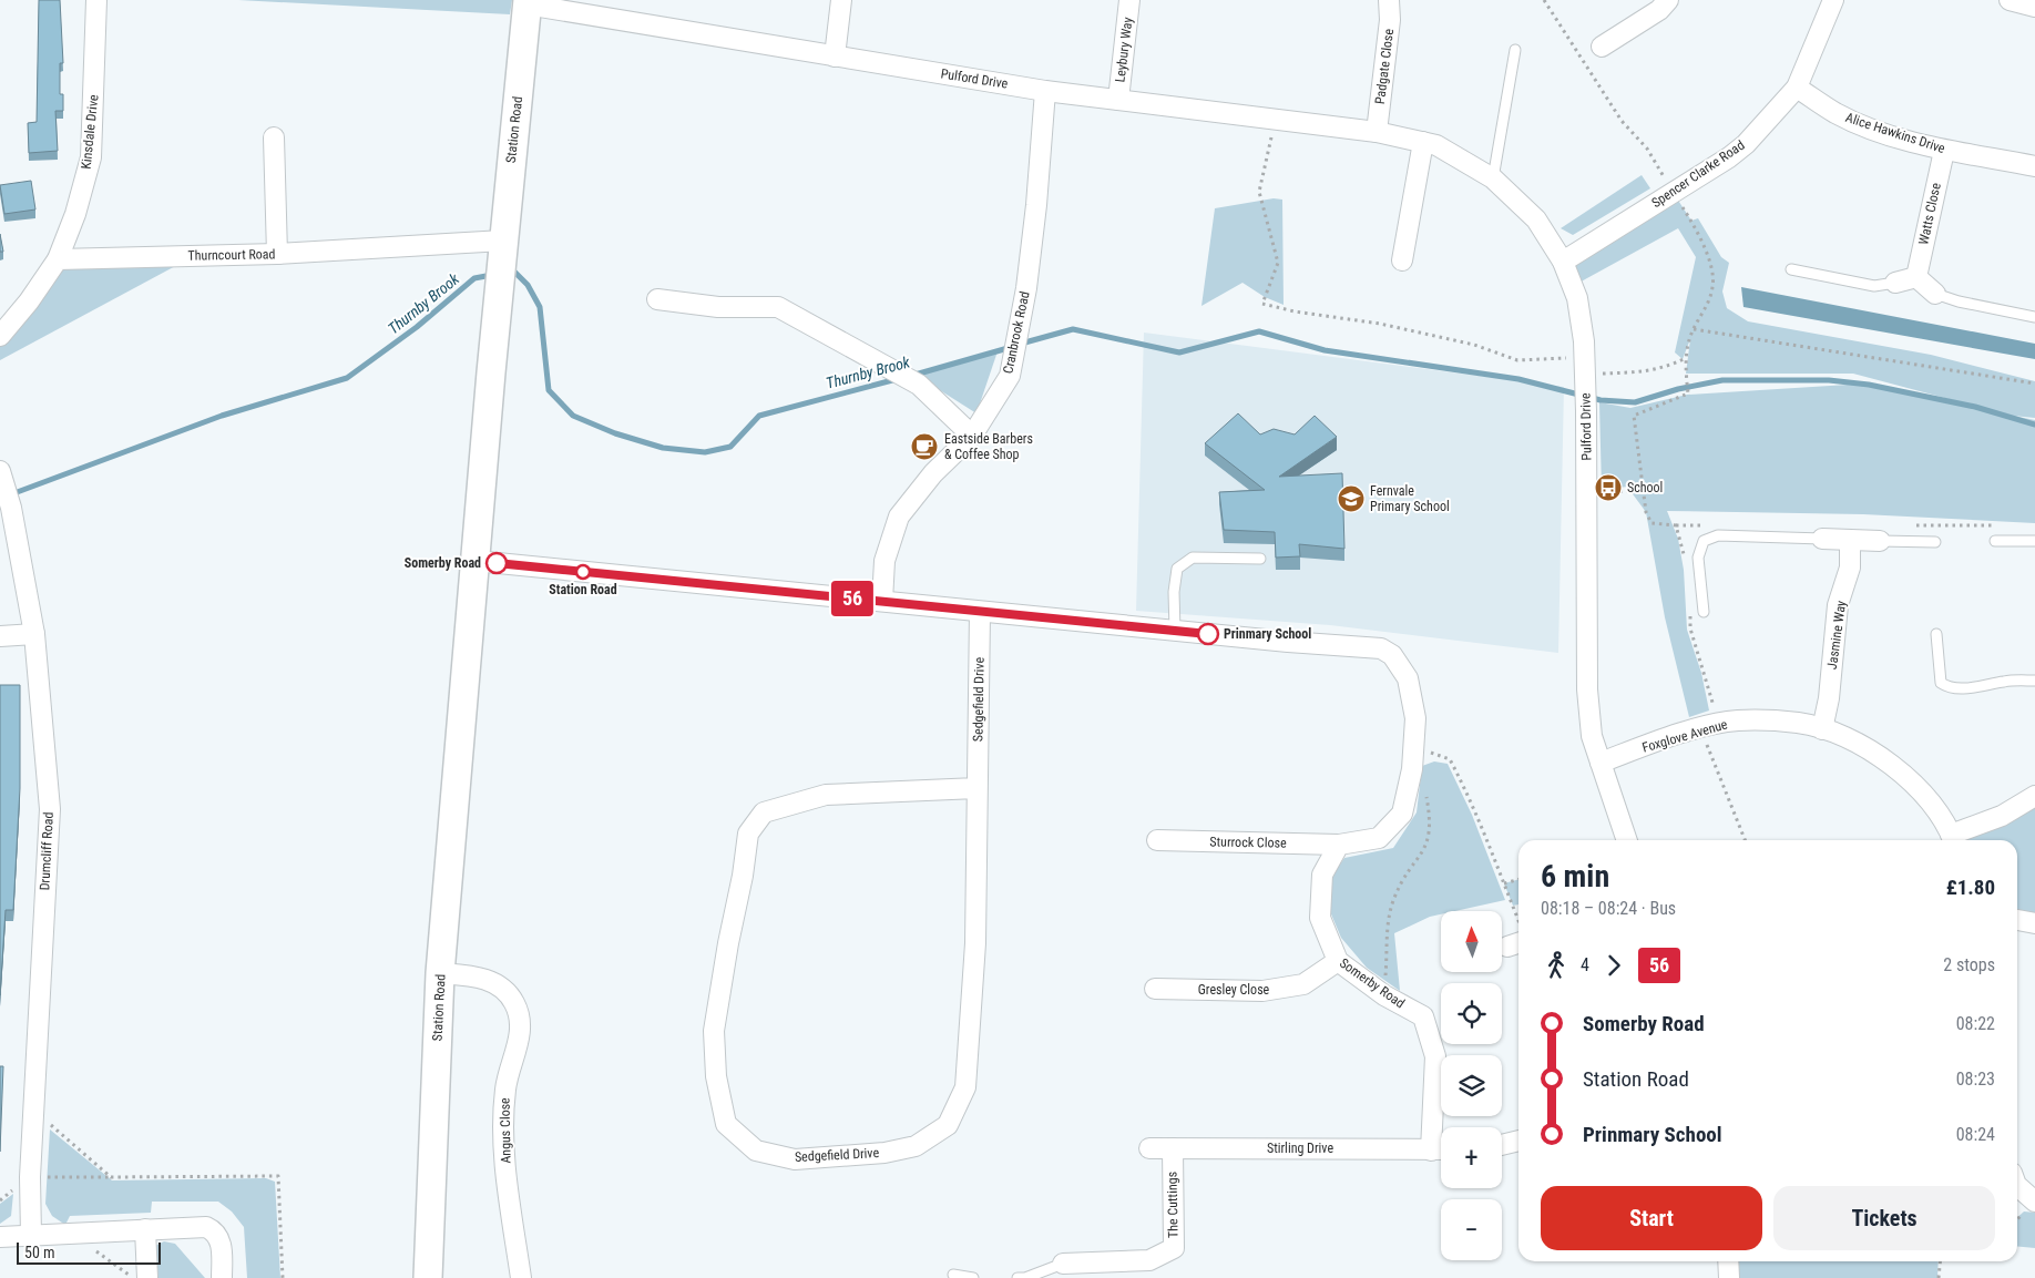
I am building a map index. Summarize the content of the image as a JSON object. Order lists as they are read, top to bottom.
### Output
{
  "streets": {
    "street": [
      "Leybury Way",
      "Padgate Close",
      "Pulford Drive",
      "Station Road",
      "Kinsdale Drive",
      "Alice Hawkins Drive",
      "Spencer Clarke Road",
      "Watts Close",
      "Thurncourt Road",
      "Cranbrook Road",
      "Jasmine Way",
      "Sedgefield Drive",
      "Foxglove Avenue",
      "Sturrock Close",
      "Drumcliff Road",
      "Somerby Road",
      "Gresley Close",
      "Angus Close",
      "Stirling Drive",
      "The Cuttings"
    ]
  },
  "crossings": [
    ["Leybury Way", "Pulford Drive"],
    ["Padgate Close", "Pulford Drive"],
    ["Pulford Drive", "Station Road"],
    ["Pulford Drive", "Spencer Clarke Road"],
    ["Pulford Drive", "Cranbrook Road"],
    ["Pulford Drive", "Foxglove Avenue"],
    ["Station Road", "Thurncourt Road"],
    ["Station Road", "Angus Close"],
    ["Kinsdale Drive", "Thurncourt Road"],
    ["Alice Hawkins Drive", "Spencer Clarke Road"],
    ["Alice Hawkins Drive", "Watts Close"],
    ["Jasmine Way", "Foxglove Avenue"],
    ["Sturrock Close", "Somerby Road"],
    ["Somerby Road", "Gresley Close"],
    ["Somerby Road", "Stirling Drive"],
    ["Stirling Drive", "The Cuttings"]
  ],
  "water": ["Thurnby Brook"],
  "places": {
    "cafe": ["Eastside Barbers & Coffee Shop"],
    "bus stop": ["School"],
    "school or university": ["Fernvale Primary School"],
    "other": ["Somerby Road", "Station Road", "Prinmary School"]
  },
  "lines": ["bus line 56"],
  "scale_bar": "50 m",
  "north": "top",
  "page": {
    "on_map": "56",
    "heading": ["6 min", "08:18 – 08:24 · Bus", "£1.80"],
    "map_buttons": ["+", "−"],
    "legs": ["4", "56", "2 stops"],
    "list": [
      {
        "name": "Somerby Road",
        "value": "08:22"
      },
      {
        "name": "Station Road",
        "value": "08:23"
      },
      {
        "name": "Prinmary School",
        "value": "08:24"
      }
    ],
    "buttons": ["Start", "Tickets"],
    "scale": "50 m"
  }
}
